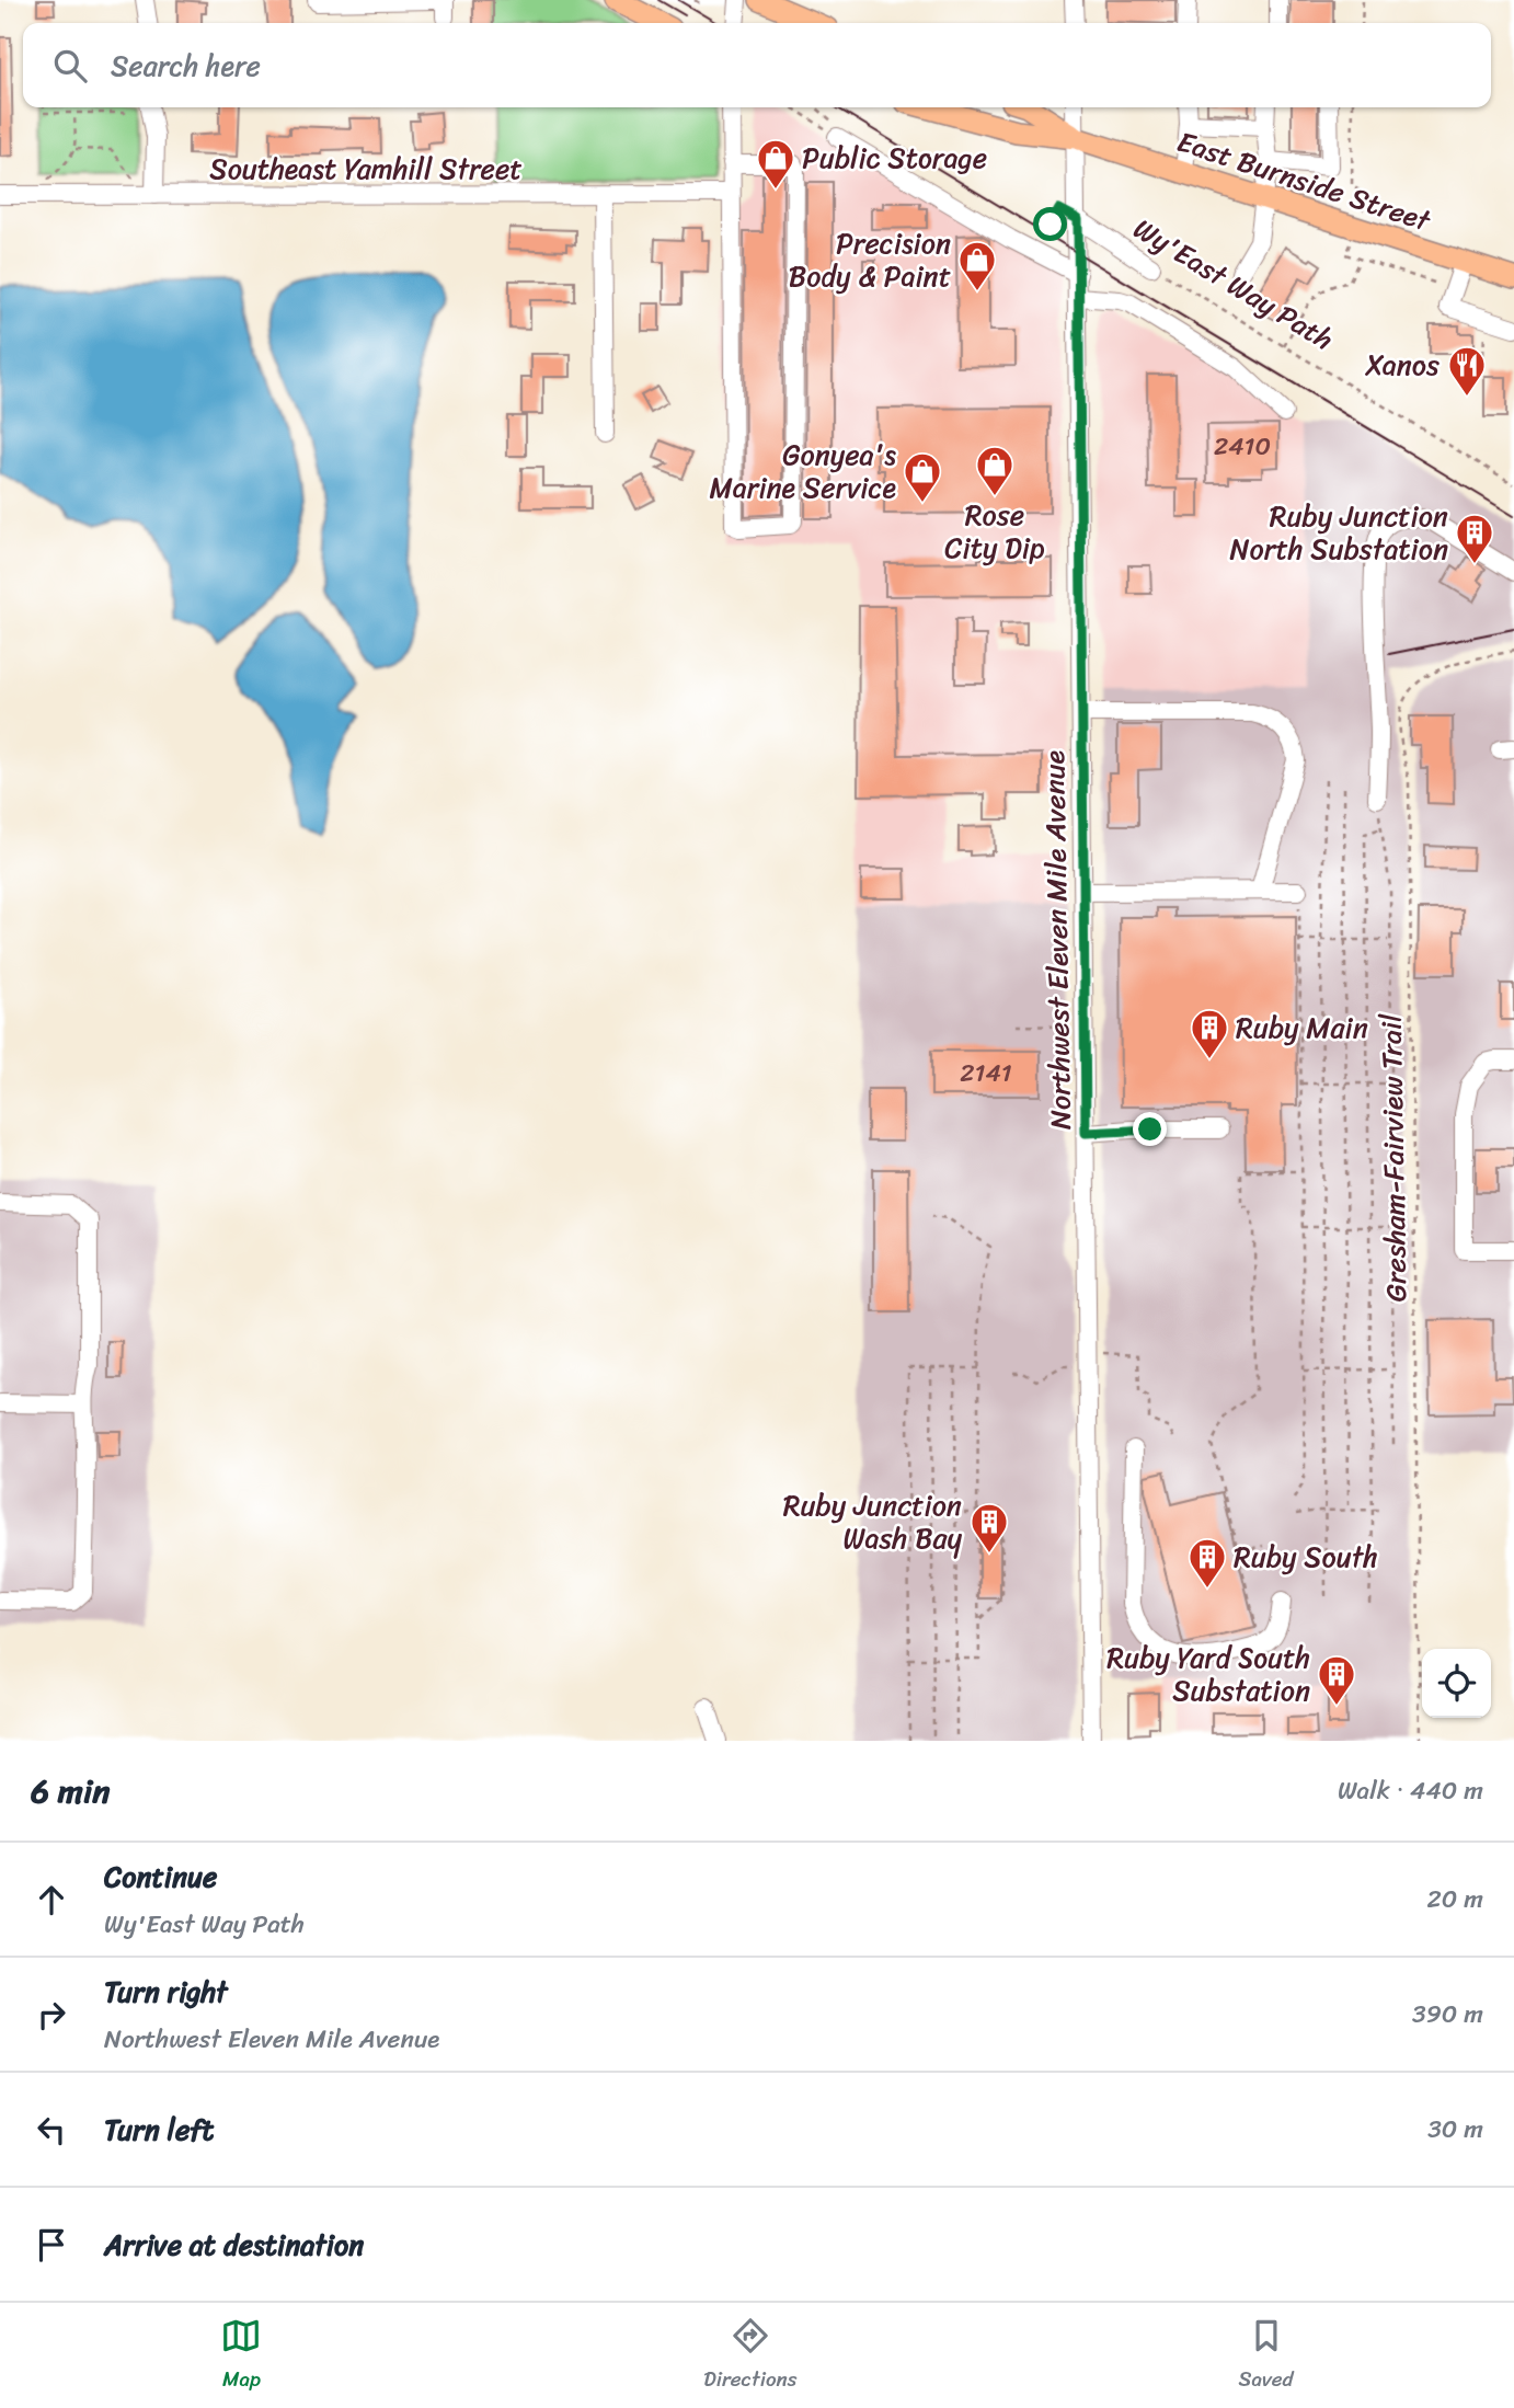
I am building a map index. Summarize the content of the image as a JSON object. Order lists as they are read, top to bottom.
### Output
{
  "streets": {
    "main road": ["East Burnside Street"],
    "street": ["Southeast Yamhill Street", "Wy'East Way Path", "Northwest Eleven Mile Avenue"],
    "path": ["Gresham-Fairview Trail"]
  },
  "crossings": [
    ["East Burnside Street", "Northwest Eleven Mile Avenue"],
    ["Wy'East Way Path", "Northwest Eleven Mile Avenue"]
  ],
  "places": {
    "shop": [
      "Public Storage",
      "Precision Body & Paint",
      "Rose City Dip",
      "Gonyea's Marine Service"
    ],
    "restaurant": ["Xanos"],
    "building": [
      "Ruby Junction North Substation",
      "Ruby Main",
      "Ruby Junction Wash Bay",
      "Ruby South",
      "Ruby Yard South Substation"
    ]
  },
  "house_numbers": ["2410", "2141"],
  "page": {
    "search": "Search here",
    "heading": ["6 min", "Walk · 440 m"],
    "list": [
      ["Continue", "Wy'East Way Path", "20 m"],
      ["Turn right", "Northwest Eleven Mile Avenue", "390 m"],
      ["Turn left", "30 m"],
      "Arrive at destination"
    ],
    "nav": ["Map", "Directions", "Saved"]
  }
}
